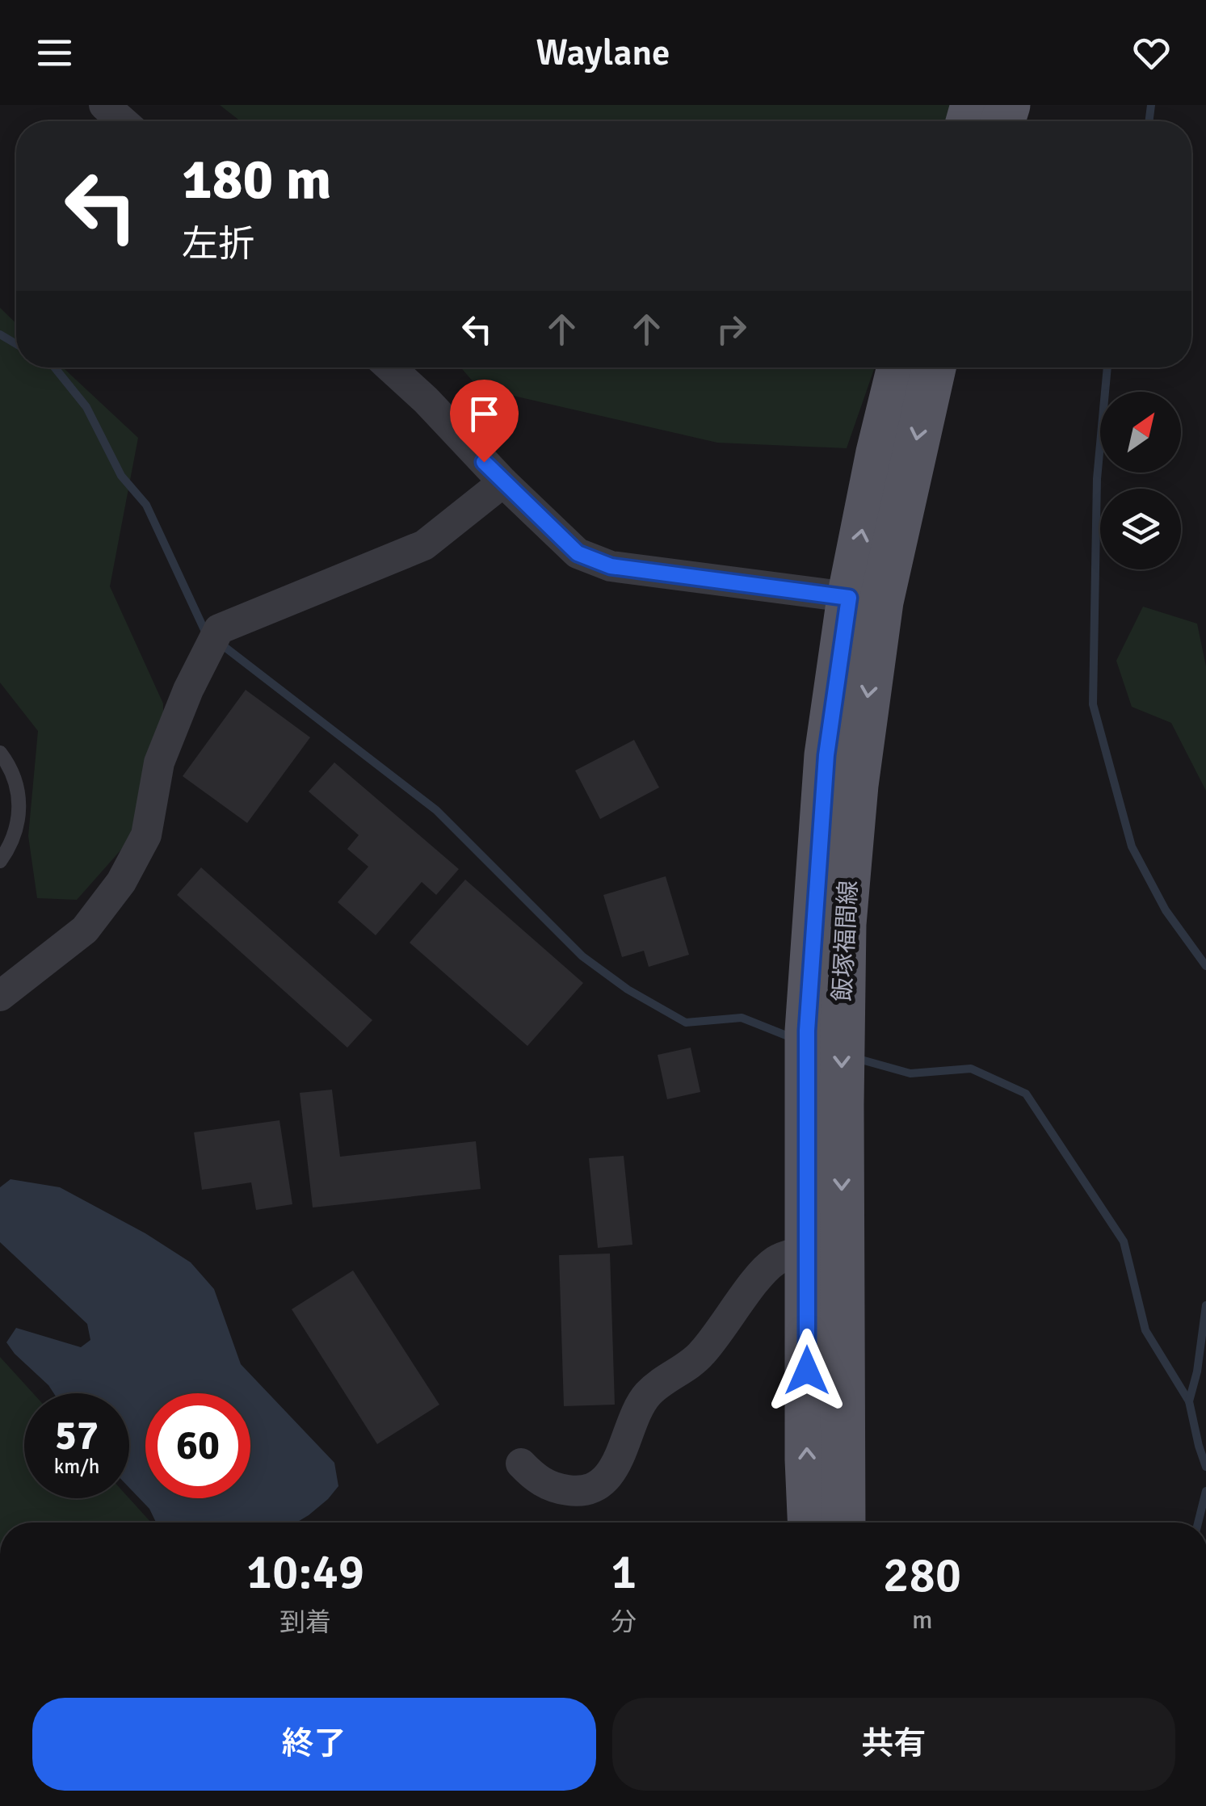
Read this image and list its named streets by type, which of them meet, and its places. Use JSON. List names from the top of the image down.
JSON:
{
  "streets": {
    "main road": ["飯塚福間線"]
  },
  "north": "top right",
  "page": {
    "header": "Waylane",
    "turn": ["180 m", "左折"],
    "speed": "57 km/h",
    "limit": "60",
    "eta": [
      "10:49",
      "到着",
      "1",
      "分",
      "280",
      "m"
    ],
    "buttons": ["終了", "共有"]
  }
}
